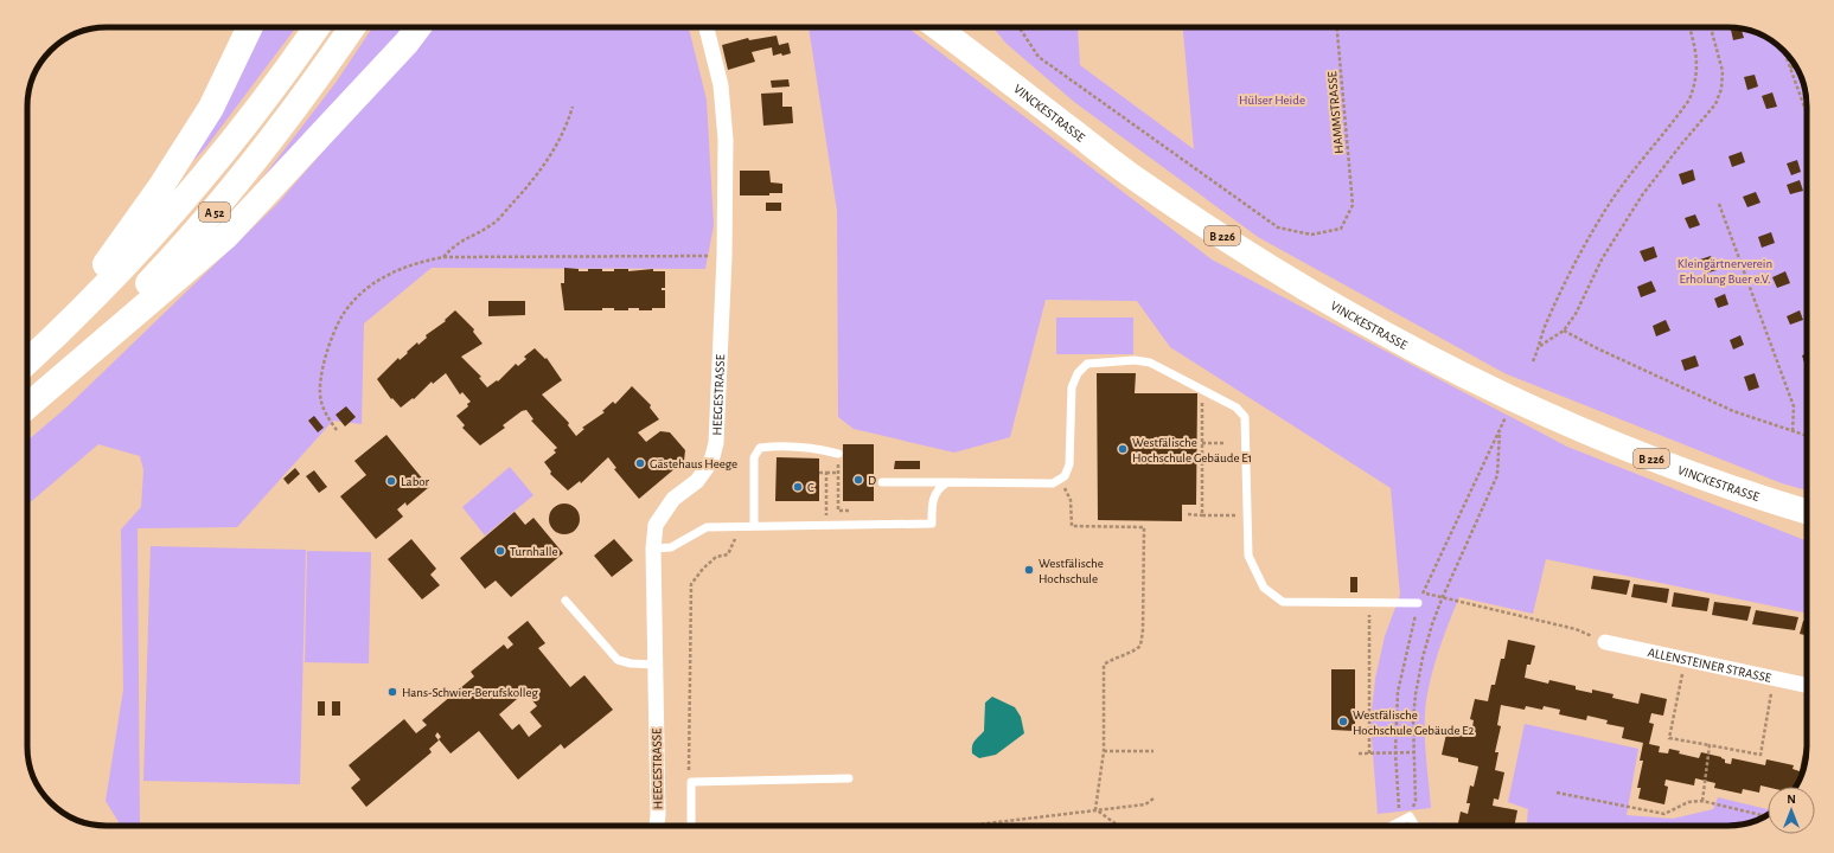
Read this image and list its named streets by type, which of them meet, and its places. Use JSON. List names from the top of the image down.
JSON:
{
  "streets": {
    "highway": ["A 52"],
    "main road": ["VINCKESTRASSE", "B 226"],
    "street": ["HEEGESTRASSE", "ALLENSTEINER STRASSE"],
    "path": ["HAMMSTRASSE"]
  },
  "parks": ["Hülser Heide", "Kleingärtnerverein Erholung Buer e.V."],
  "places": [
    "Westfälische Hochschule Gebäude E1",
    "Gästehaus Heege",
    "D",
    "Labor",
    "C",
    "Turnhalle",
    "Westfälische Hochschule",
    "Hans-Schwier-Berufskolleg",
    "Westfälische Hochschule Gebäude E2"
  ],
  "north": "top"
}
